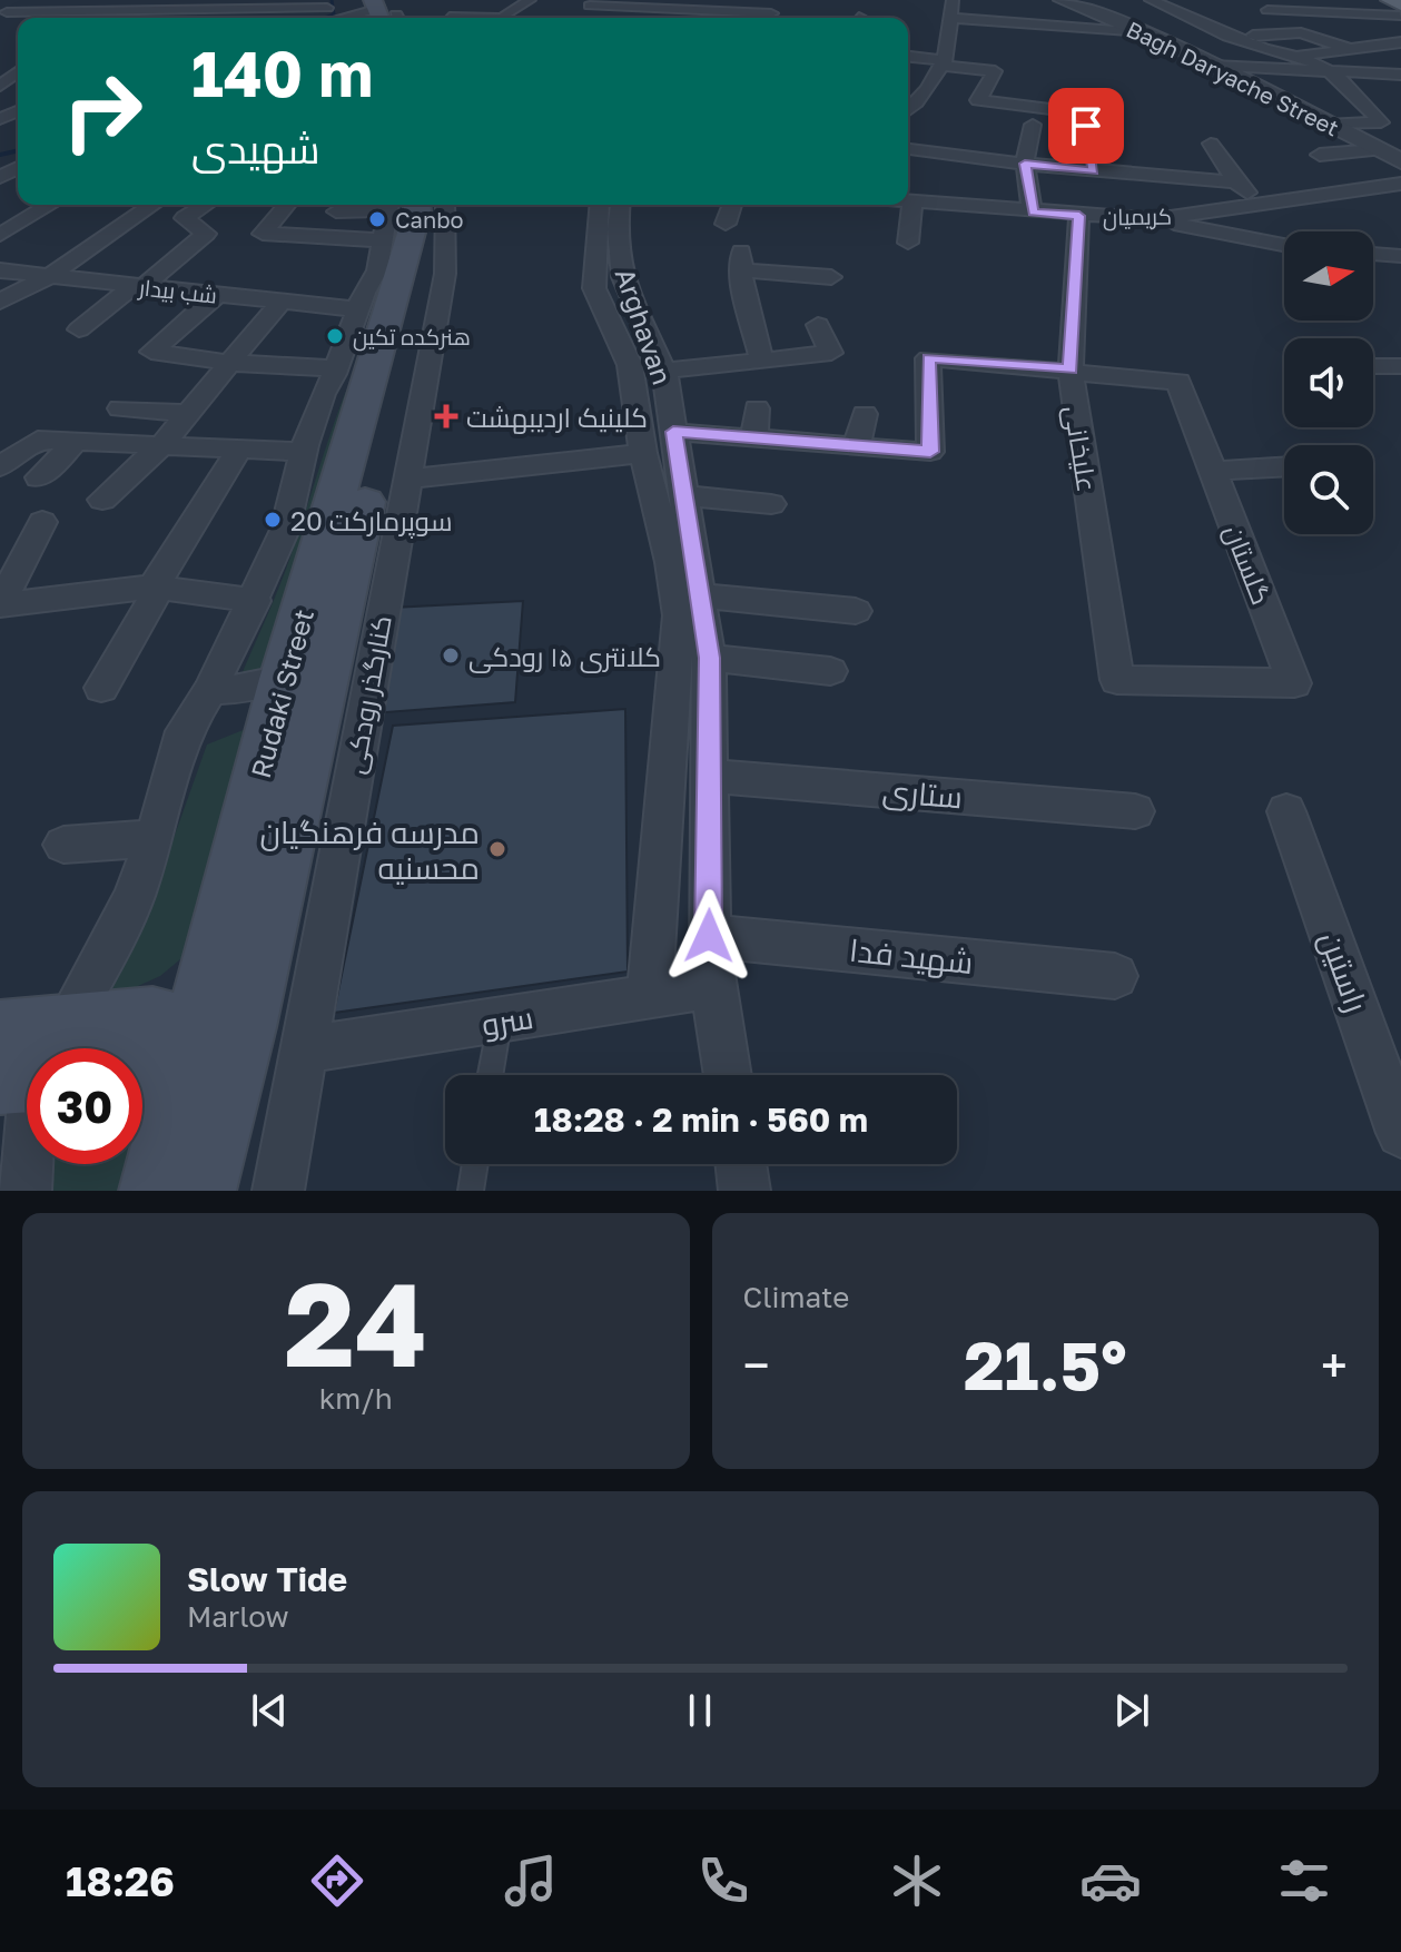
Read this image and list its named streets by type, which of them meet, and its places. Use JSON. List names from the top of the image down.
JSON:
{
  "streets": {
    "main road": ["Rudaki Street"],
    "street": [
      "Bagh Daryache Street",
      "کریمیان",
      "شب بیدار",
      "Arghavan",
      "علیخانی",
      "گلستان",
      "کنارگذر رودکی",
      "ستاری",
      "شهید فدا",
      "راستین",
      "سرو"
    ]
  },
  "crossings": [
    ["کریمیان", "علیخانی"],
    ["Arghavan", "ستاری"],
    ["Arghavan", "شهید فدا"],
    ["Arghavan", "سرو"],
    ["علیخانی", "گلستان"],
    ["Rudaki Street", "کنارگذر رودکی"],
    ["Rudaki Street", "سرو"],
    ["کنارگذر رودکی", "سرو"]
  ],
  "places": {
    "other": [
      "Canbo",
      "هنرکده تکین",
      "سوپرمارکت 20",
      "کلانتری ۱۵ رودکی",
      "مدرسه فرهنگیان محسنیه"
    ],
    "health": ["کلینیک اردیبهشت"]
  },
  "north": "right",
  "page": {
    "turn": ["140 m", "شهیدی"],
    "limit": "30",
    "trip": "18:28 · 2 min · 560 m",
    "tile": [
      ["24", "km/h"],
      "Climate"
    ],
    "heat": ["−", "21.5°", "+"],
    "song": ["Slow Tide", "Marlow"],
    "tabs": "18:26"
  }
}
